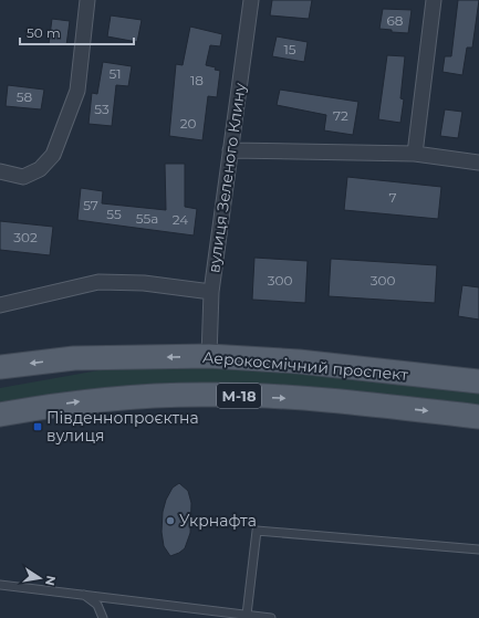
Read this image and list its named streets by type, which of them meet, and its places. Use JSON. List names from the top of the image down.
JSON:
{
  "streets": {
    "main road": ["Аерокосмічний проспект", "М-18"],
    "street": ["вулиця Зеленого Клину"]
  },
  "crossings": [
    ["вулиця Зеленого Клину", "Аерокосмічний проспект"]
  ],
  "places": {
    "transit": ["Південнопроєктна вулиця"],
    "other": ["Укрнафта"]
  },
  "house_numbers": [
    "68",
    "15",
    "51",
    "18",
    "58",
    "53",
    "72",
    "20",
    "7",
    "57",
    "55",
    "55а",
    "24",
    "302",
    "300",
    "300"
  ],
  "scale_bar": "50 m",
  "north": "right"
}
